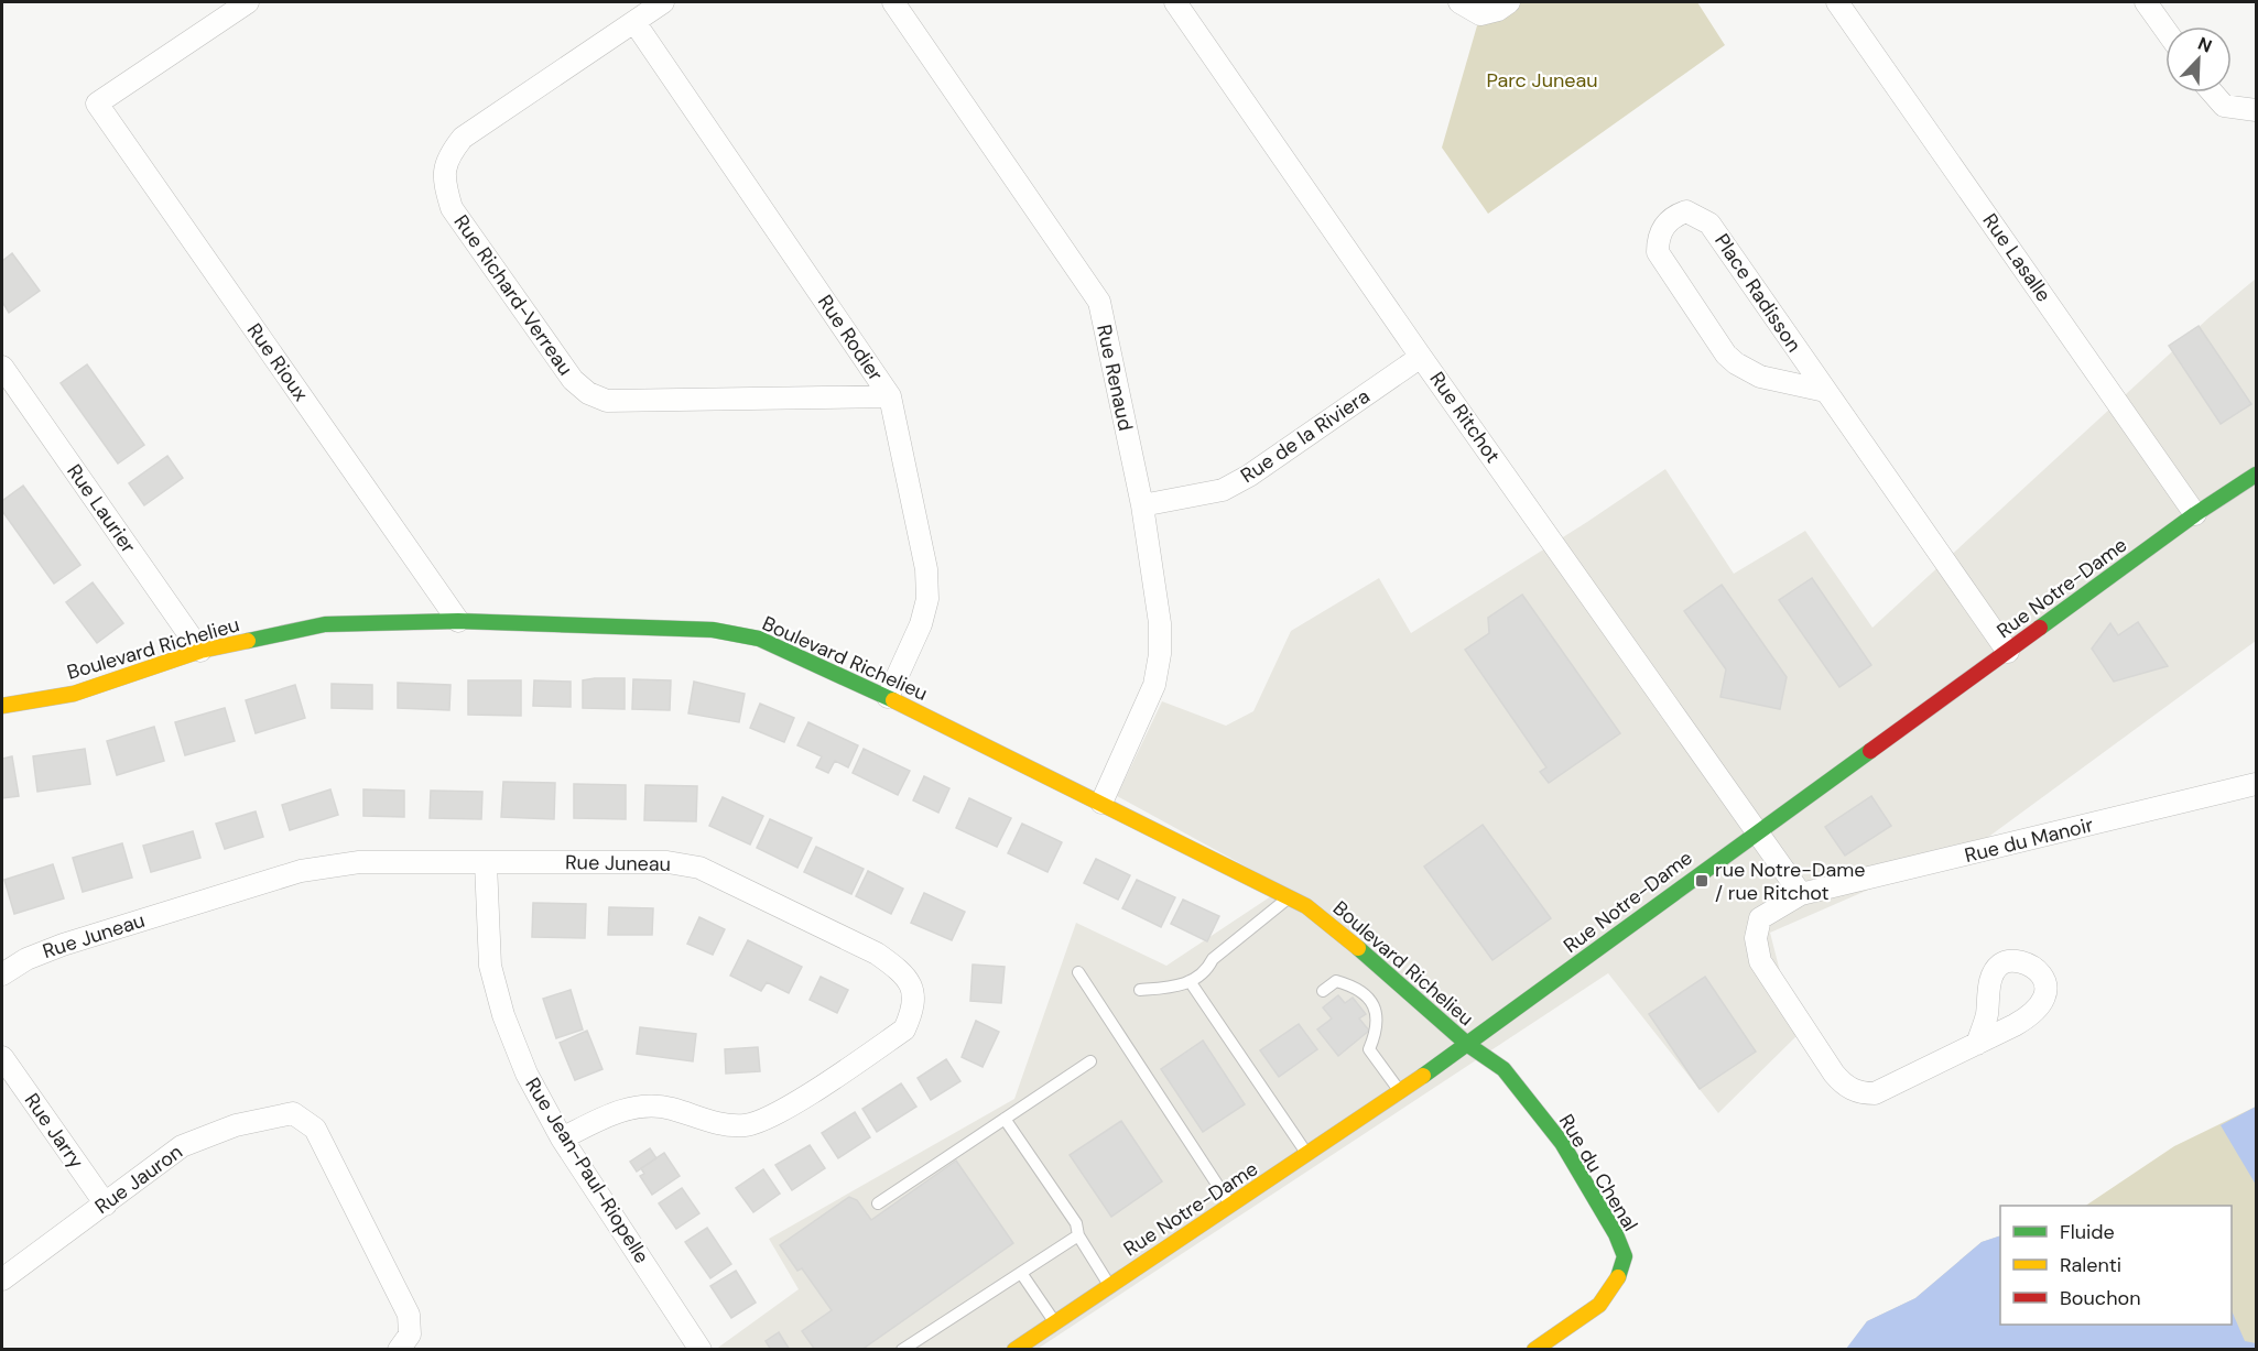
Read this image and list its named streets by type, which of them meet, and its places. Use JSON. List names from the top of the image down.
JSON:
{
  "streets": {
    "street": [
      "Rue Lasalle",
      "Place Radisson",
      "Rue Richard-Verreau",
      "Rue Rodier",
      "Rue Rioux",
      "Rue Renaud",
      "Rue Ritchot",
      "Rue de la Riviera",
      "Rue Laurier",
      "Rue Notre-Dame",
      "Boulevard Richelieu",
      "Rue du Manoir",
      "Rue Juneau",
      "Rue Jarry",
      "Rue Jean-Paul-Riopelle",
      "Rue du Chenal",
      "Rue Jauron"
    ]
  },
  "crossings": [
    ["Rue Lasalle", "Rue Notre-Dame"],
    ["Place Radisson", "Rue Notre-Dame"],
    ["Rue Richard-Verreau", "Rue Rodier"],
    ["Rue Rodier", "Boulevard Richelieu"],
    ["Rue Rioux", "Boulevard Richelieu"],
    ["Rue Renaud", "Rue de la Riviera"],
    ["Rue Renaud", "Boulevard Richelieu"],
    ["Rue Ritchot", "Rue de la Riviera"],
    ["Rue Ritchot", "Rue Notre-Dame"],
    ["Rue Ritchot", "Rue du Manoir"],
    ["Rue Laurier", "Boulevard Richelieu"],
    ["Rue Notre-Dame", "Boulevard Richelieu"],
    ["Rue Notre-Dame", "Rue du Chenal"],
    ["Boulevard Richelieu", "Rue du Chenal"],
    ["Rue Juneau", "Rue Jean-Paul-Riopelle"],
    ["Rue Jarry", "Rue Jauron"]
  ],
  "parks": ["Parc Juneau"],
  "places": {
    "transit": ["rue Notre-Dame / rue Ritchot"]
  },
  "legend": ["Fluide", "Ralenti", "Bouchon"],
  "north": "top right"
}
